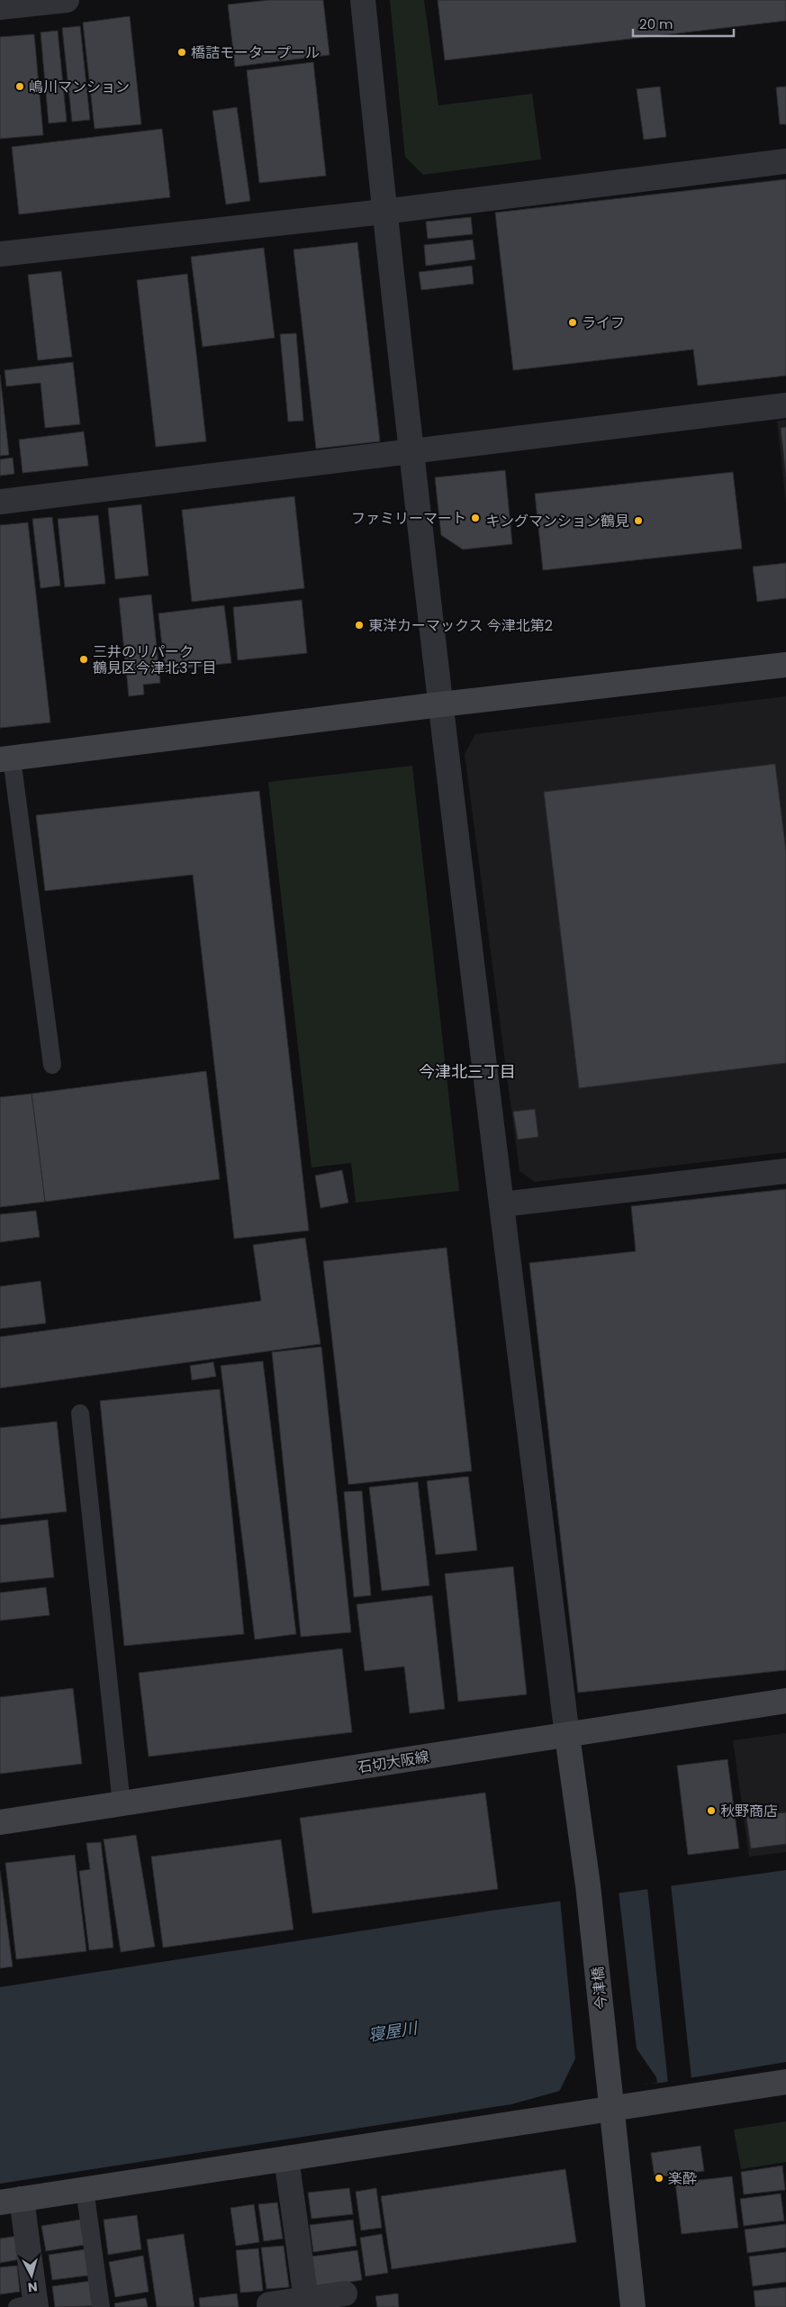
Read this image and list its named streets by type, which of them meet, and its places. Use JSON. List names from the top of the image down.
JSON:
{
  "streets": {
    "street": ["石切大阪線", "今津橋"]
  },
  "crossings": [
    ["石切大阪線", "今津橋"]
  ],
  "districts": ["今津北三丁目"],
  "water": ["寝屋川"],
  "places": [
    "橋詰モータープール",
    "嶋川マンション",
    "ライフ",
    "ファミリーマート",
    "キングマンション鶴見",
    "東洋カーマックス 今津北第2",
    "三井のリパーク 鶴見区今津北3丁目",
    "秋野商店",
    "楽酔"
  ],
  "scale_bar": "20 m",
  "north": "bottom"
}
